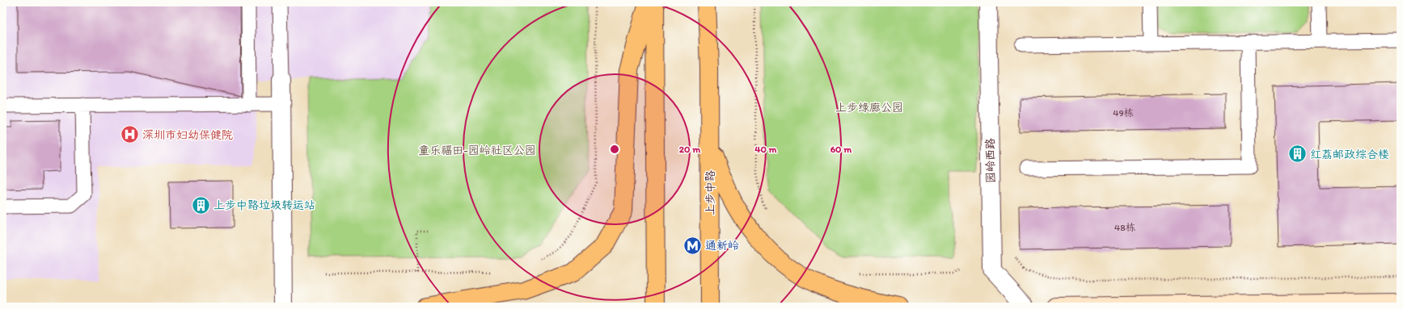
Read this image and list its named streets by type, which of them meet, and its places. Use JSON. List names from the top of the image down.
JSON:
{
  "streets": {
    "main road": ["上步中路"],
    "street": ["园岭西路"]
  },
  "parks": ["上步绿廊公园", "童乐福田-园岭社区公园"],
  "places": {
    "hospital": ["深圳市妇幼保健院"],
    "building": ["红荔邮政综合楼", "上步中路垃圾转运站"],
    "metro station": ["通新岭"]
  },
  "house_numbers": ["49栋", "48栋"],
  "rings": ["20 m", "40 m", "60 m"]
}
